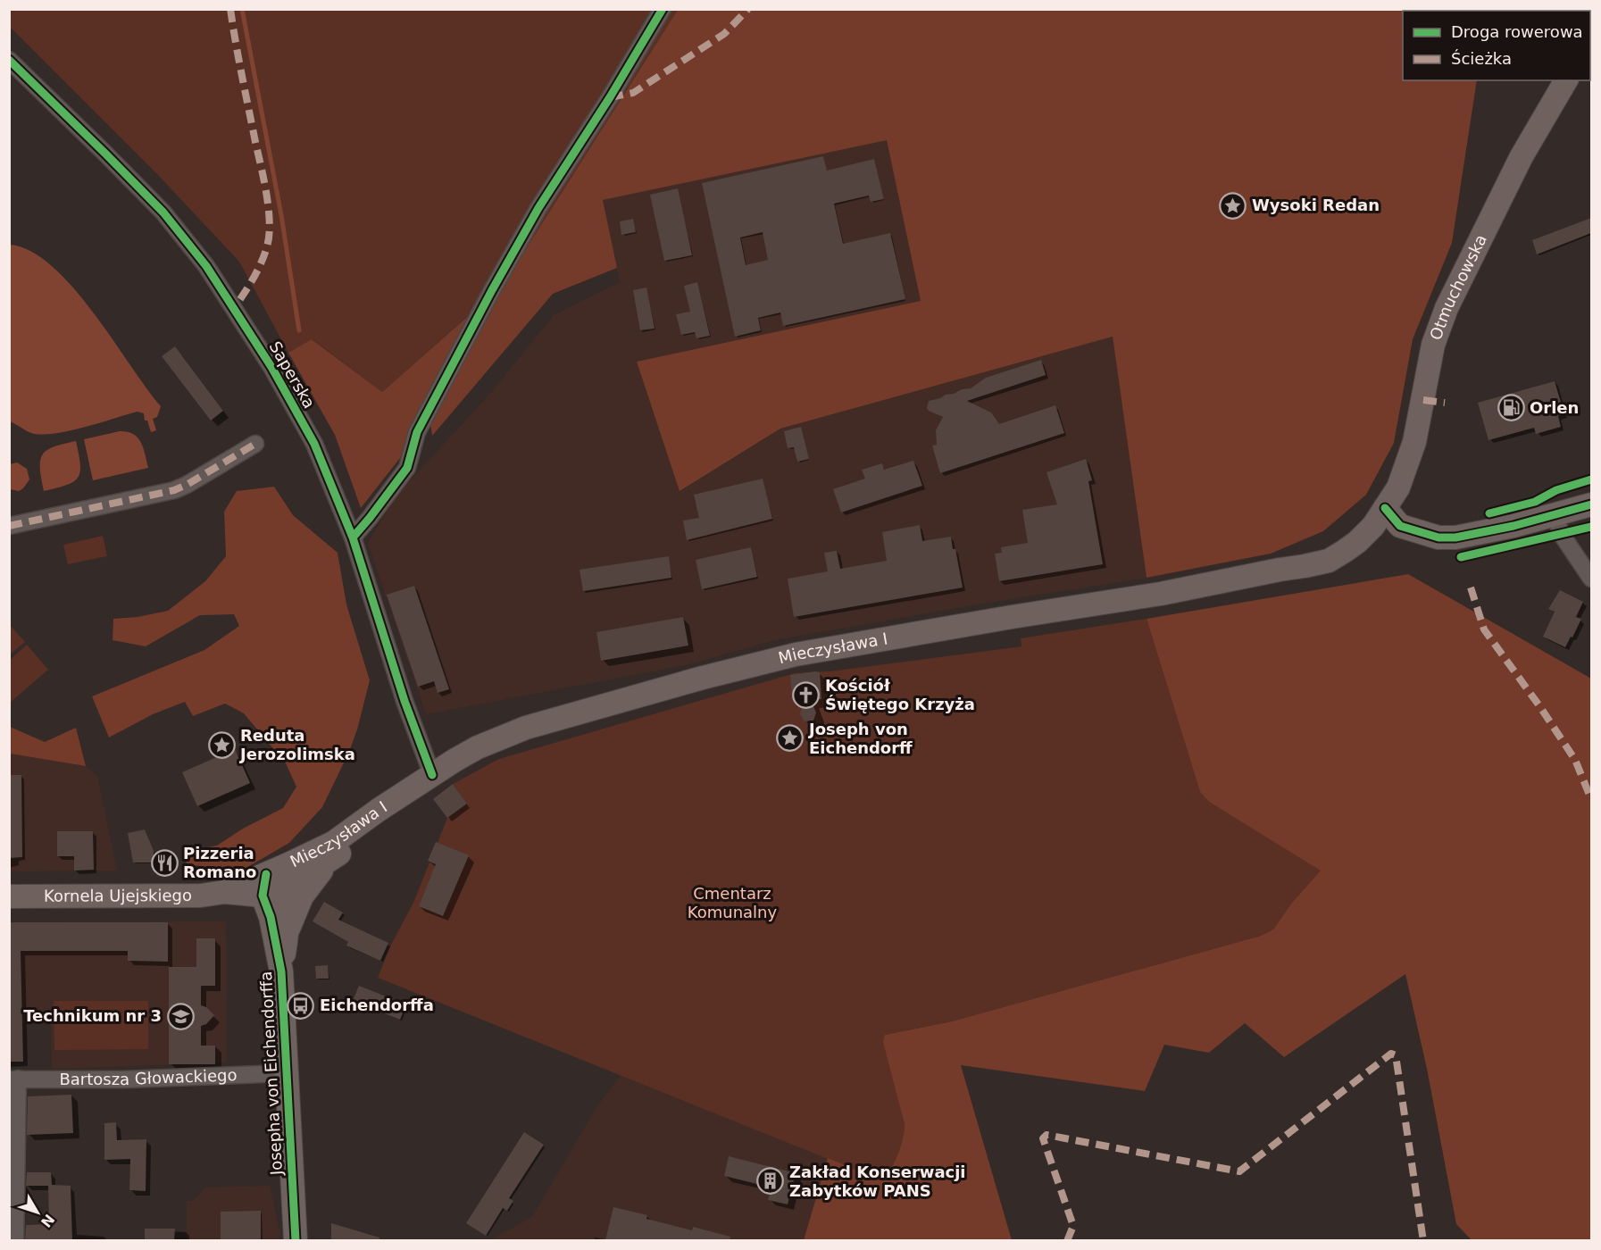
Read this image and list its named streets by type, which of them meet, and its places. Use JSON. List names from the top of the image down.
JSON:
{
  "streets": {
    "main road": [
      "Otmuchowska",
      "Mieczysława I",
      "Kornela Ujejskiego",
      "Josepha von Eichendorffa"
    ],
    "street": ["Saperska", "Bartosza Głowackiego"]
  },
  "crossings": [
    ["Otmuchowska", "Mieczysława I"],
    ["Saperska", "Mieczysława I"],
    ["Mieczysława I", "Kornela Ujejskiego"],
    ["Mieczysława I", "Josepha von Eichendorffa"],
    ["Kornela Ujejskiego", "Josepha von Eichendorffa"],
    ["Josepha von Eichendorffa", "Bartosza Głowackiego"]
  ],
  "parks": ["Cmentarz Komunalny"],
  "places": {
    "place": ["Wysoki Redan", "Joseph von Eichendorff", "Reduta Jerozolimska"],
    "fuel station": ["Orlen"],
    "church": ["Kościół Świętego Krzyża"],
    "restaurant": ["Pizzeria Romano"],
    "bus stop": ["Eichendorffa"],
    "school or university": ["Technikum nr 3"],
    "building": ["Zakład Konserwacji Zabytków PANS"]
  },
  "legend": ["Droga rowerowa", "Ścieżka"],
  "north": "bottom right"
}
